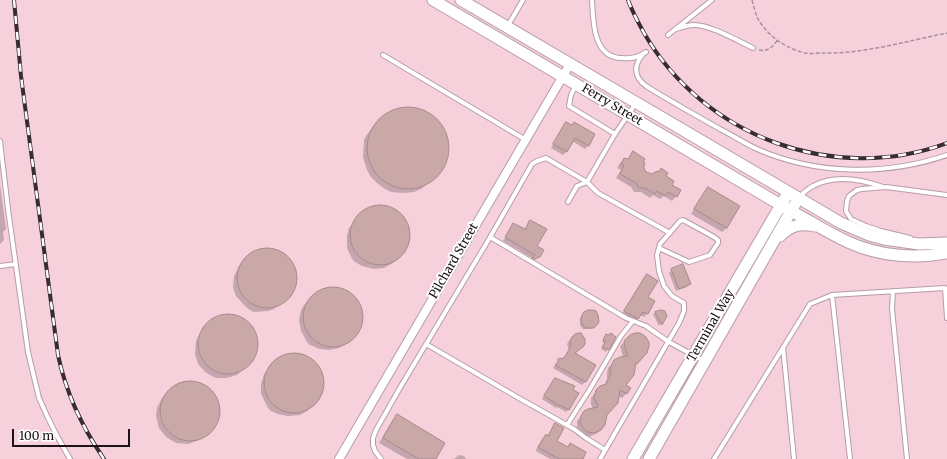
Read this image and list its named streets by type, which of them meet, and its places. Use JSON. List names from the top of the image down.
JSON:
{
  "streets": {
    "main road": ["Ferry Street", "Terminal Way"],
    "street": ["Pilchard Street"]
  },
  "crossings": [
    ["Ferry Street", "Pilchard Street"],
    ["Ferry Street", "Terminal Way"]
  ],
  "scale_bar": "100 m"
}
